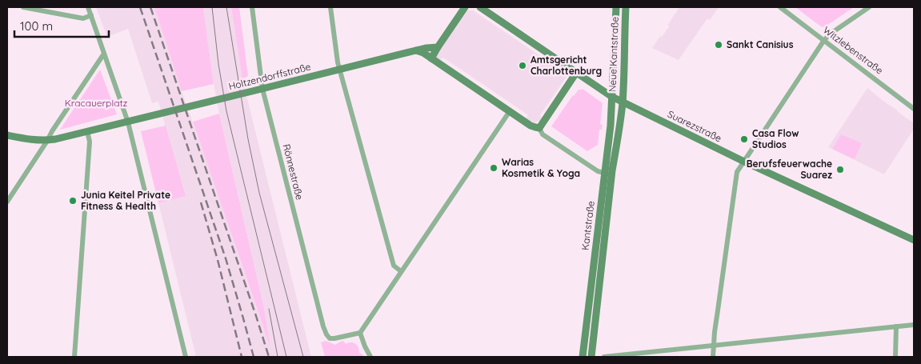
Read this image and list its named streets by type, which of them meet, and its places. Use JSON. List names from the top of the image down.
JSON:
{
  "streets": {
    "street": [
      "Witzlebenstraße",
      "Neue Kantstraße",
      "Holtzendorffstraße",
      "Suarezstraße",
      "Rönnestraße",
      "Kantstraße"
    ]
  },
  "crossings": [
    ["Neue Kantstraße", "Suarezstraße"],
    ["Neue Kantstraße", "Kantstraße"],
    ["Holtzendorffstraße", "Rönnestraße"],
    ["Suarezstraße", "Kantstraße"]
  ],
  "parks": ["Kracauerplatz"],
  "places": [
    "Sankt Canisius",
    "Amtsgericht Charlottenburg",
    "Casa Flow Studios",
    "Warias Kosmetik & Yoga",
    "Berufsfeuerwache Suarez",
    "Junia Keitel Private Fitness & Health"
  ],
  "scale_bar": "100 m"
}
